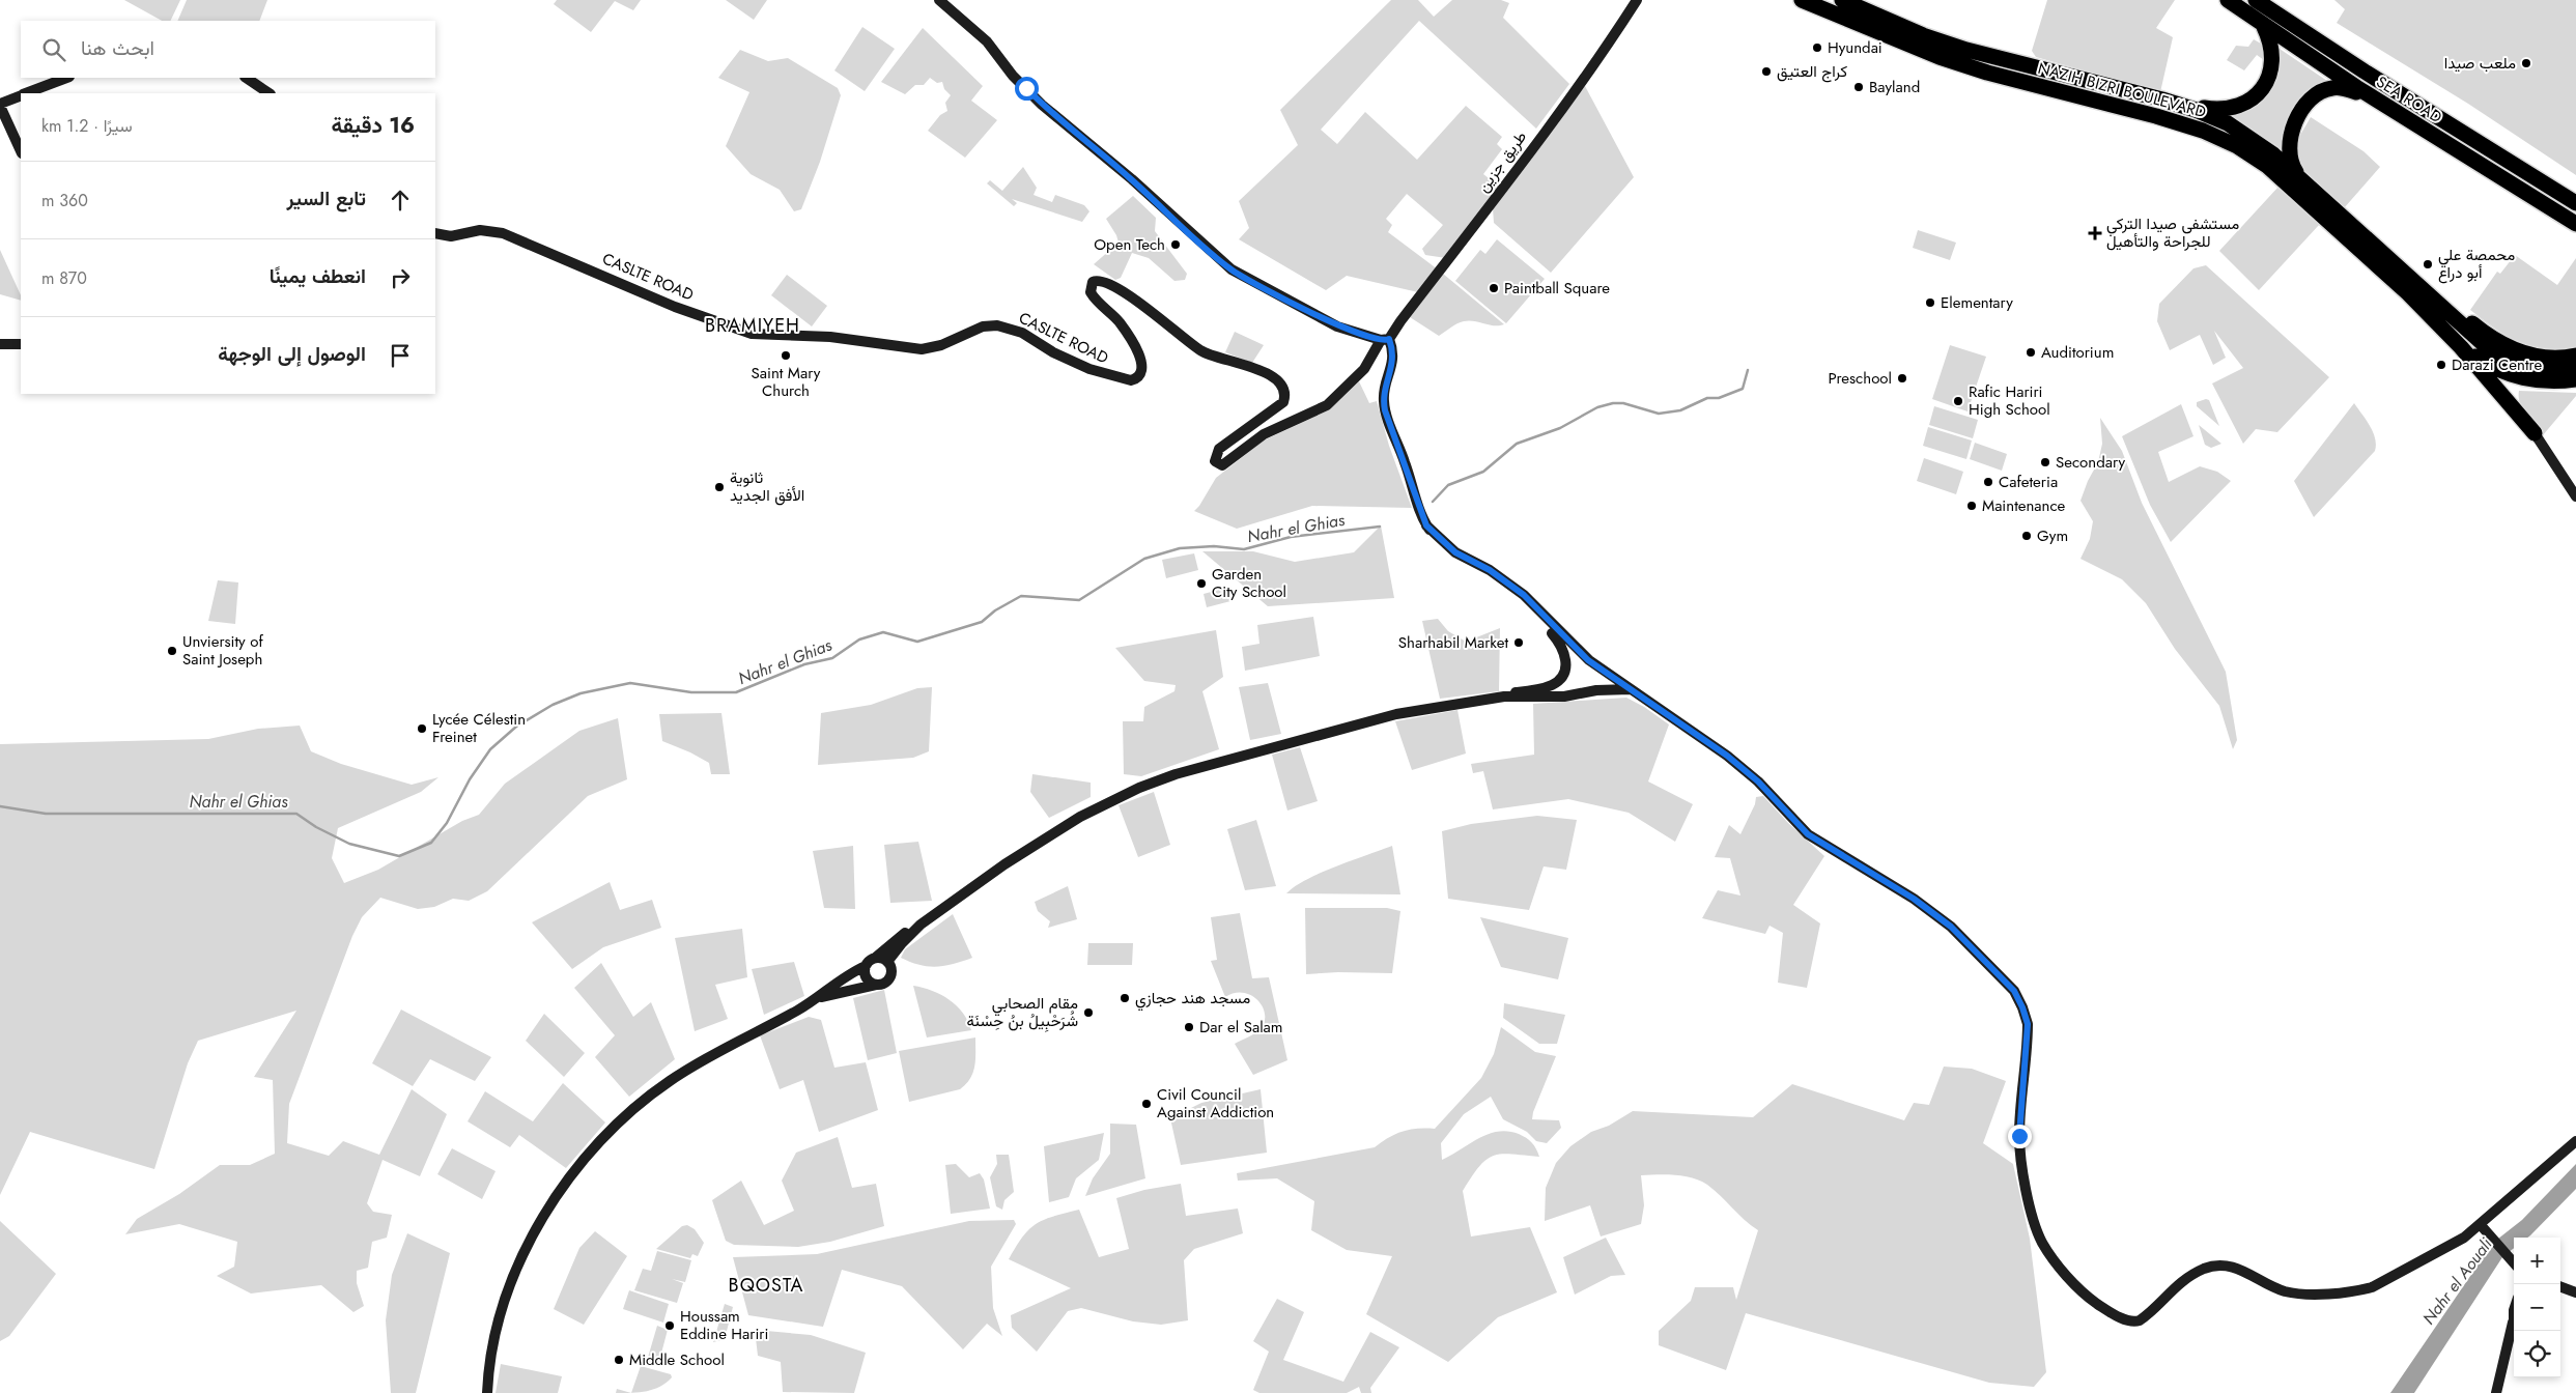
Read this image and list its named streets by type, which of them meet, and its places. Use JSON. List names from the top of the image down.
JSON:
{
  "streets": {
    "highway": ["NAZIH BIZRI BOULEVARD", "SEA ROAD"],
    "street": ["طريق جزين", "CASLTE ROAD"]
  },
  "crossings": [
    ["طريق جزين", "CASLTE ROAD"]
  ],
  "districts": ["BRAMIYEH", "BQOSTA"],
  "water": ["Nahr el Ghias", "Nahr el Aouali"],
  "places": {
    "other": [
      "Hyundai",
      "ملعب صيدا",
      "كراج العتيق",
      "Bayland",
      "Open Tech",
      "محمصة علي أبو دراع",
      "Paintball Square",
      "Elementary",
      "Auditorium",
      "Saint Mary Church",
      "Darazi Centre",
      "Preschool",
      "Rafic Hariri High School",
      "Secondary",
      "Cafeteria",
      "ثانوية الأفق الجديد",
      "Maintenance",
      "Gym",
      "Garden City School",
      "Sharhabil Market",
      "Unviersity of Saint Joseph",
      "Lycée Célestin Freinet",
      "مسجد هند حجازي",
      "مقام الصحابي شُرَحْبِيلُ بنُ حِسْنَة",
      "Dar el Salam",
      "Civil Council Against Addiction",
      "Houssam Eddine Hariri",
      "Middle School"
    ],
    "health": ["مستشفى صيدا التركي للجراحة والتأهيل"]
  },
  "page": {
    "search": "ابحث هنا",
    "heading": ["16 دقيقة", "سيرًا · 1.2 km"],
    "list": [
      ["تابع السير", "360 m"],
      ["انعطف يمينًا", "870 m"],
      "الوصول إلى الوجهة"
    ],
    "map_buttons": ["+", "−"]
  }
}
